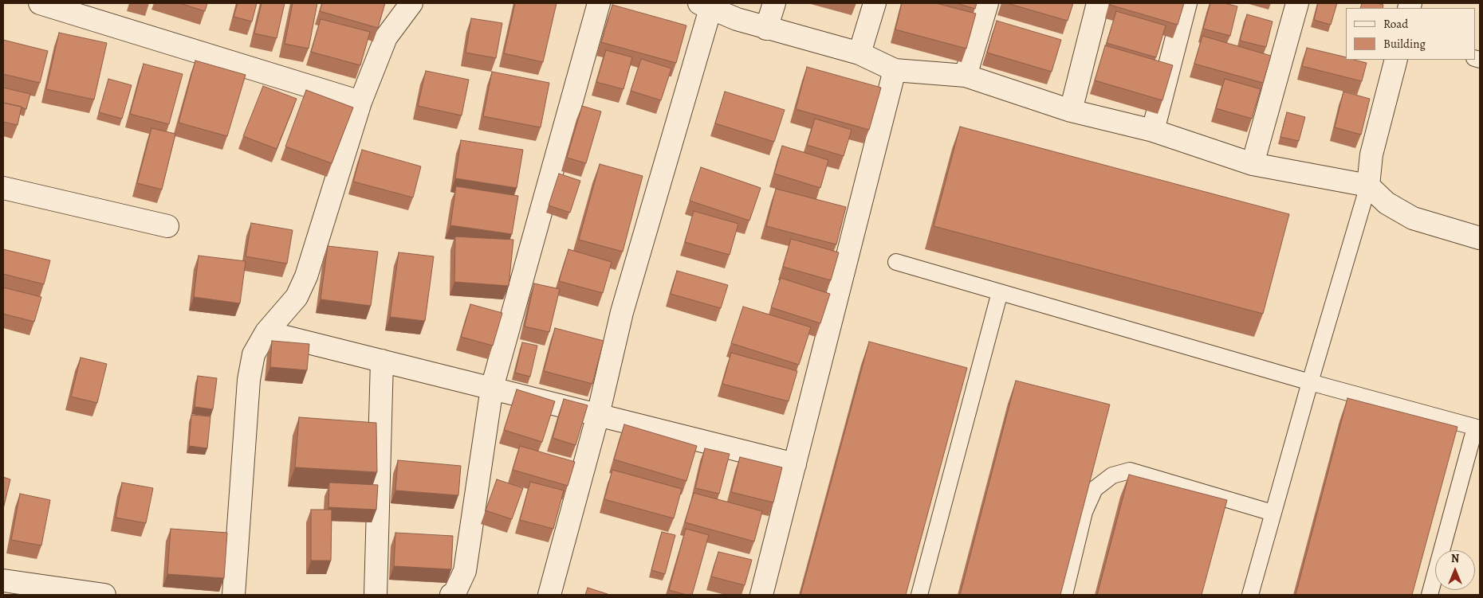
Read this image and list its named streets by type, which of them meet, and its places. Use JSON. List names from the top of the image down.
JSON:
{
  "legend": ["Road", "Building"],
  "north": "top"
}
